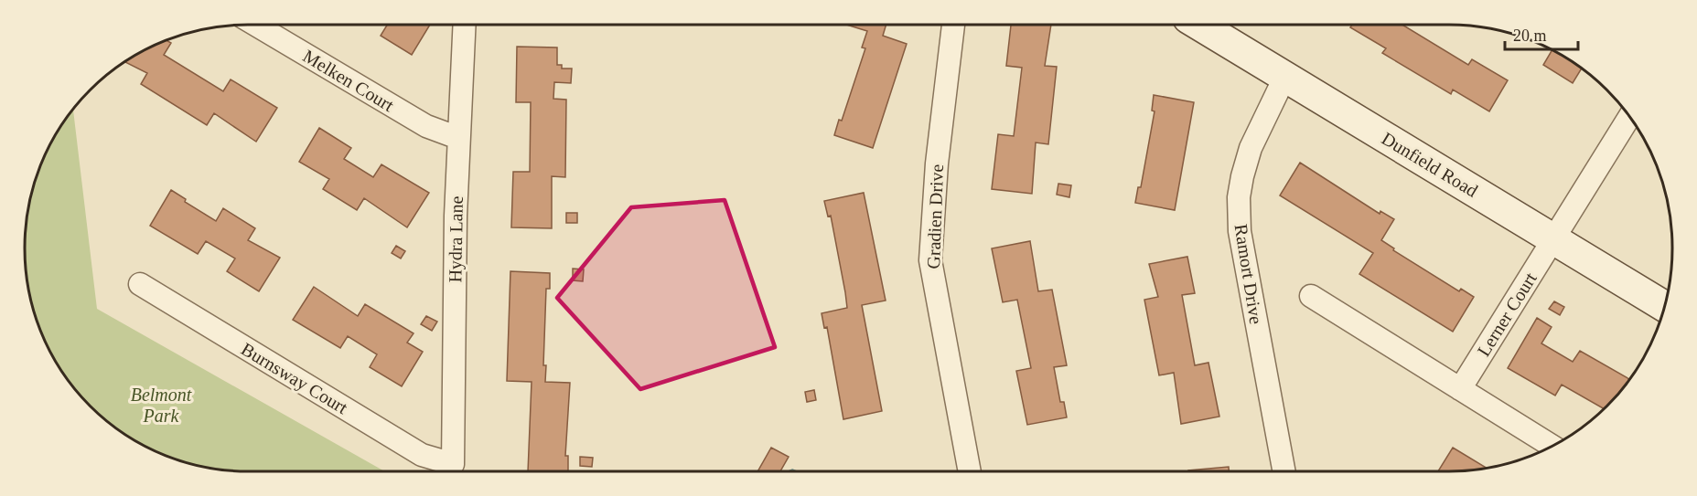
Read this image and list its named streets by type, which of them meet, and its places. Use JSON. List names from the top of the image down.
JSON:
{
  "streets": {
    "street": [
      "Melken Court",
      "Dunfield Road",
      "Gradien Drive",
      "Hydra Lane",
      "Ramort Drive",
      "Lerner Court",
      "Burnsway Court"
    ]
  },
  "crossings": [
    ["Melken Court", "Hydra Lane"],
    ["Dunfield Road", "Ramort Drive"],
    ["Dunfield Road", "Lerner Court"],
    ["Hydra Lane", "Burnsway Court"]
  ],
  "parks": ["Belmont Park"],
  "scale_bar": "20 m"
}
